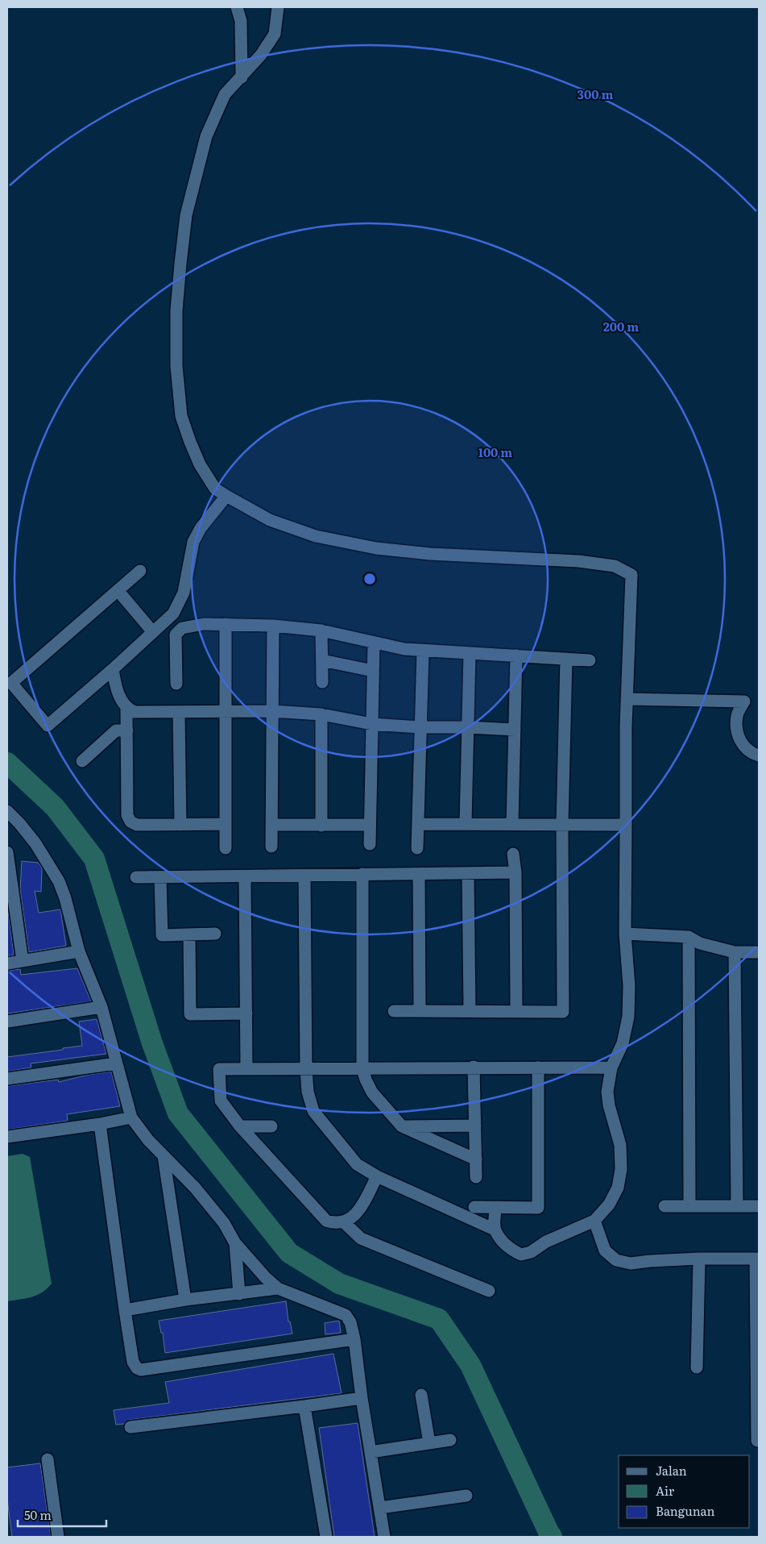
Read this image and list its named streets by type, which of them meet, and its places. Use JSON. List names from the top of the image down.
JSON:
{
  "legend": ["Jalan", "Air", "Bangunan"],
  "scale_bar": "50 m",
  "rings": ["300 m", "200 m", "100 m"]
}
